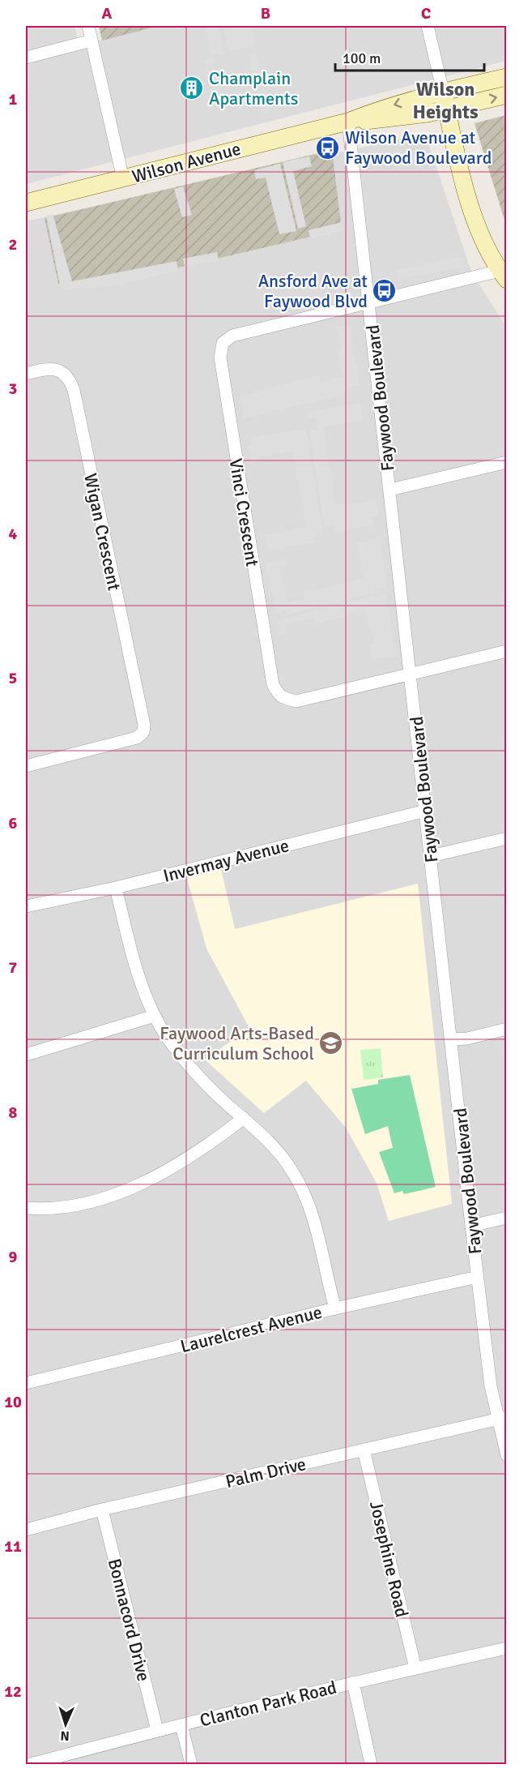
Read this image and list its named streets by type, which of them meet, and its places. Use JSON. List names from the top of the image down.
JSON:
{
  "streets": {
    "main road": ["Wilson Avenue"],
    "street": [
      "Faywood Boulevard",
      "Vinci Crescent",
      "Wigan Crescent",
      "Invermay Avenue",
      "Laurelcrest Avenue",
      "Palm Drive",
      "Josephine Road",
      "Bonnacord Drive",
      "Clanton Park Road"
    ]
  },
  "crossings": [
    ["Wilson Avenue", "Faywood Boulevard"],
    ["Faywood Boulevard", "Vinci Crescent"],
    ["Faywood Boulevard", "Invermay Avenue"],
    ["Faywood Boulevard", "Laurelcrest Avenue"],
    ["Faywood Boulevard", "Palm Drive"],
    ["Palm Drive", "Josephine Road"],
    ["Palm Drive", "Bonnacord Drive"],
    ["Josephine Road", "Clanton Park Road"],
    ["Bonnacord Drive", "Clanton Park Road"]
  ],
  "districts": ["Wilson Heights"],
  "places": {
    "building": ["Champlain Apartments"],
    "bus stop": ["Wilson Avenue at Faywood Boulevard", "Ansford Ave at Faywood Blvd"],
    "school or university": ["Faywood Arts-Based Curriculum School"]
  },
  "scale_bar": "100 m",
  "north": "bottom",
  "grid": {
    "columns": ["A", "B", "C"],
    "rows": [
      "1",
      "2",
      "3",
      "4",
      "5",
      "6",
      "7",
      "8",
      "9",
      "10",
      "11",
      "12"
    ]
  }
}
